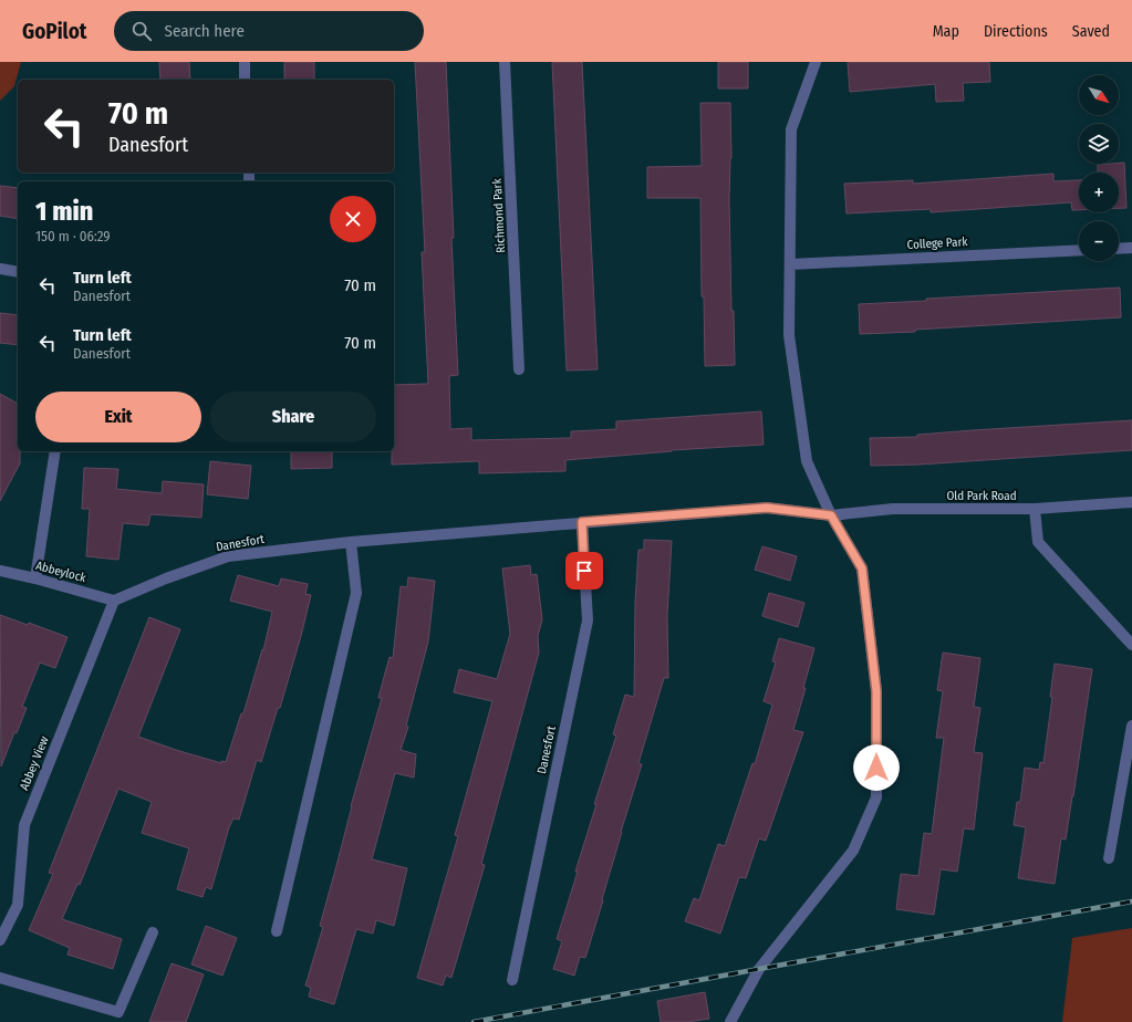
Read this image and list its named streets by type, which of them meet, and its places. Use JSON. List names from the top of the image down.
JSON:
{
  "streets": {
    "street": [
      "Richmond Park",
      "College Park",
      "Old Park Road",
      "Danesfort",
      "Abbeylock",
      "Abbey View"
    ]
  },
  "crossings": [
    ["Old Park Road", "Danesfort"],
    ["Danesfort", "Abbeylock"],
    ["Danesfort", "Abbey View"],
    ["Abbeylock", "Abbey View"]
  ],
  "north": "bottom right",
  "page": {
    "header": "GoPilot",
    "search": "Search here",
    "nav": ["Map", "Directions", "Saved"],
    "map_buttons": ["+", "−"],
    "turn": ["70 m", "Danesfort"],
    "heading": ["1 min", "150 m · 06:29"],
    "list": [
      {
        "name": "Turn left",
        "note": "Danesfort",
        "value": "70 m"
      },
      {
        "name": "Turn left",
        "note": "Danesfort",
        "value": "70 m"
      }
    ],
    "buttons": ["Exit", "Share"]
  }
}
